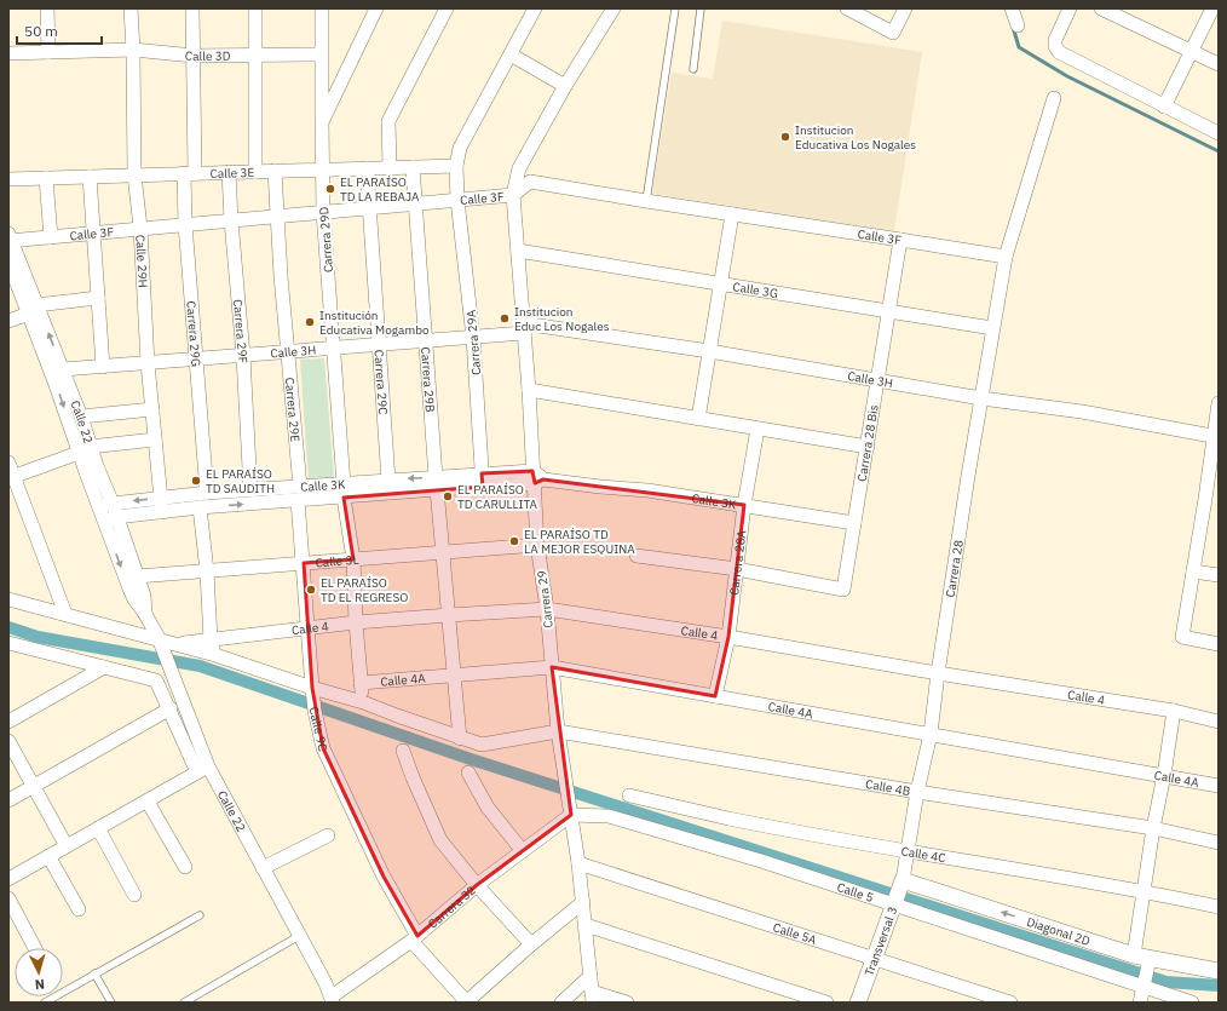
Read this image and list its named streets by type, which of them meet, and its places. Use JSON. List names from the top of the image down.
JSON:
{
  "streets": {
    "street": [
      "Calle 3D",
      "Calle 3E",
      "Calle 3F",
      "Carrera 29D",
      "Calle 29H",
      "Calle 3G",
      "Carrera 29F",
      "Carrera 29G",
      "Carrera 29A",
      "Calle 3H",
      "Carrera 29B",
      "Carrera 29C",
      "Carrera 29E",
      "Calle 22",
      "Carrera 28 Bis",
      "Calle 3K",
      "Calle 3L",
      "Carrera 28A",
      "Carrera 28",
      "Carrera 29",
      "Calle 4",
      "Calle 4A",
      "Calle 9C",
      "Calle 4B",
      "Calle 4C",
      "Calle 5",
      "Carrera 32",
      "Diagonal 2D",
      "Calle 5A",
      "Transversal 3"
    ]
  },
  "crossings": [
    ["Calle 3D", "Calle 29H"],
    ["Calle 3E", "Carrera 29D"],
    ["Calle 3E", "Calle 29H"],
    ["Calle 3E", "Carrera 29F"],
    ["Calle 3E", "Carrera 29G"],
    ["Calle 3E", "Carrera 29A"],
    ["Calle 3E", "Carrera 29B"],
    ["Calle 3E", "Carrera 29C"],
    ["Calle 3E", "Carrera 29E"],
    ["Calle 3F", "Carrera 29D"],
    ["Calle 3F", "Calle 29H"],
    ["Calle 3F", "Carrera 29F"],
    ["Calle 3F", "Carrera 29G"],
    ["Calle 3F", "Carrera 29A"],
    ["Calle 3F", "Carrera 29B"],
    ["Calle 3F", "Carrera 29C"],
    ["Calle 3F", "Carrera 29E"],
    ["Calle 3F", "Calle 22"],
    ["Calle 3F", "Carrera 28 Bis"],
    ["Calle 3F", "Carrera 28"],
    ["Calle 3F", "Carrera 29"],
    ["Carrera 29D", "Calle 3H"],
    ["Carrera 29D", "Calle 3K"],
    ["Carrera 29D", "Calle 3L"],
    ["Carrera 29D", "Calle 4"],
    ["Carrera 29D", "Calle 4A"],
    ["Calle 29H", "Calle 3H"],
    ["Calle 29H", "Calle 3K"],
    ["Calle 3G", "Carrera 28 Bis"],
    ["Calle 3G", "Carrera 28"],
    ["Calle 3G", "Carrera 29"],
    ["Carrera 29F", "Calle 3H"],
    ["Carrera 29F", "Calle 3K"],
    ["Carrera 29G", "Calle 3H"],
    ["Carrera 29G", "Calle 3K"],
    ["Carrera 29A", "Calle 3H"],
    ["Carrera 29A", "Calle 3K"],
    ["Calle 3H", "Carrera 29B"],
    ["Calle 3H", "Carrera 29C"],
    ["Calle 3H", "Carrera 29E"],
    ["Calle 3H", "Calle 22"],
    ["Calle 3H", "Carrera 28 Bis"],
    ["Calle 3H", "Carrera 28"],
    ["Calle 3H", "Carrera 29"],
    ["Carrera 29B", "Calle 3K"],
    ["Carrera 29B", "Calle 3L"],
    ["Carrera 29B", "Calle 4"],
    ["Carrera 29B", "Calle 4A"],
    ["Carrera 29C", "Calle 3K"],
    ["Carrera 29E", "Calle 3K"],
    ["Carrera 29E", "Calle 9C"],
    ["Calle 22", "Calle 3K"],
    ["Calle 22", "Calle 3L"],
    ["Calle 22", "Calle 4"],
    ["Calle 22", "Carrera 32"],
    ["Carrera 28 Bis", "Calle 3K"],
    ["Carrera 28 Bis", "Carrera 28A"],
    ["Calle 3K", "Carrera 28A"],
    ["Calle 3K", "Carrera 29"],
    ["Calle 3K", "Calle 9C"],
    ["Calle 3L", "Carrera 29"],
    ["Calle 3L", "Calle 9C"],
    ["Carrera 28A", "Calle 4"],
    ["Carrera 28A", "Calle 4A"],
    ["Carrera 28", "Calle 4"],
    ["Carrera 28", "Calle 4A"],
    ["Carrera 28", "Calle 4B"],
    ["Carrera 28", "Calle 4C"],
    ["Carrera 28", "Calle 5"],
    ["Carrera 28", "Diagonal 2D"],
    ["Carrera 28", "Transversal 3"],
    ["Carrera 29", "Calle 4"],
    ["Carrera 29", "Calle 4A"],
    ["Carrera 29", "Calle 4B"],
    ["Carrera 29", "Calle 5"],
    ["Carrera 29", "Carrera 32"],
    ["Carrera 29", "Calle 5A"],
    ["Calle 4", "Calle 9C"],
    ["Calle 4", "Calle 4B"],
    ["Calle 9C", "Carrera 32"],
    ["Calle 5", "Carrera 32"],
    ["Calle 5", "Diagonal 2D"],
    ["Calle 5", "Transversal 3"],
    ["Diagonal 2D", "Transversal 3"],
    ["Calle 5A", "Transversal 3"]
  ],
  "one_way": ["Diagonal 2D"],
  "places": [
    "Institucion Educativa Los Nogales",
    "EL PARAÍSO TD LA REBAJA",
    "Institucion Educ Los Nogales",
    "Institución Educativa Mogambo",
    "EL PARAÍSO TD SAUDITH",
    "EL PARAÍSO TD CARULLITA",
    "EL PARAÍSO TD LA MEJOR ESQUINA",
    "EL PARAÍSO TD EL REGRESO"
  ],
  "scale_bar": "50 m",
  "north": "bottom"
}
